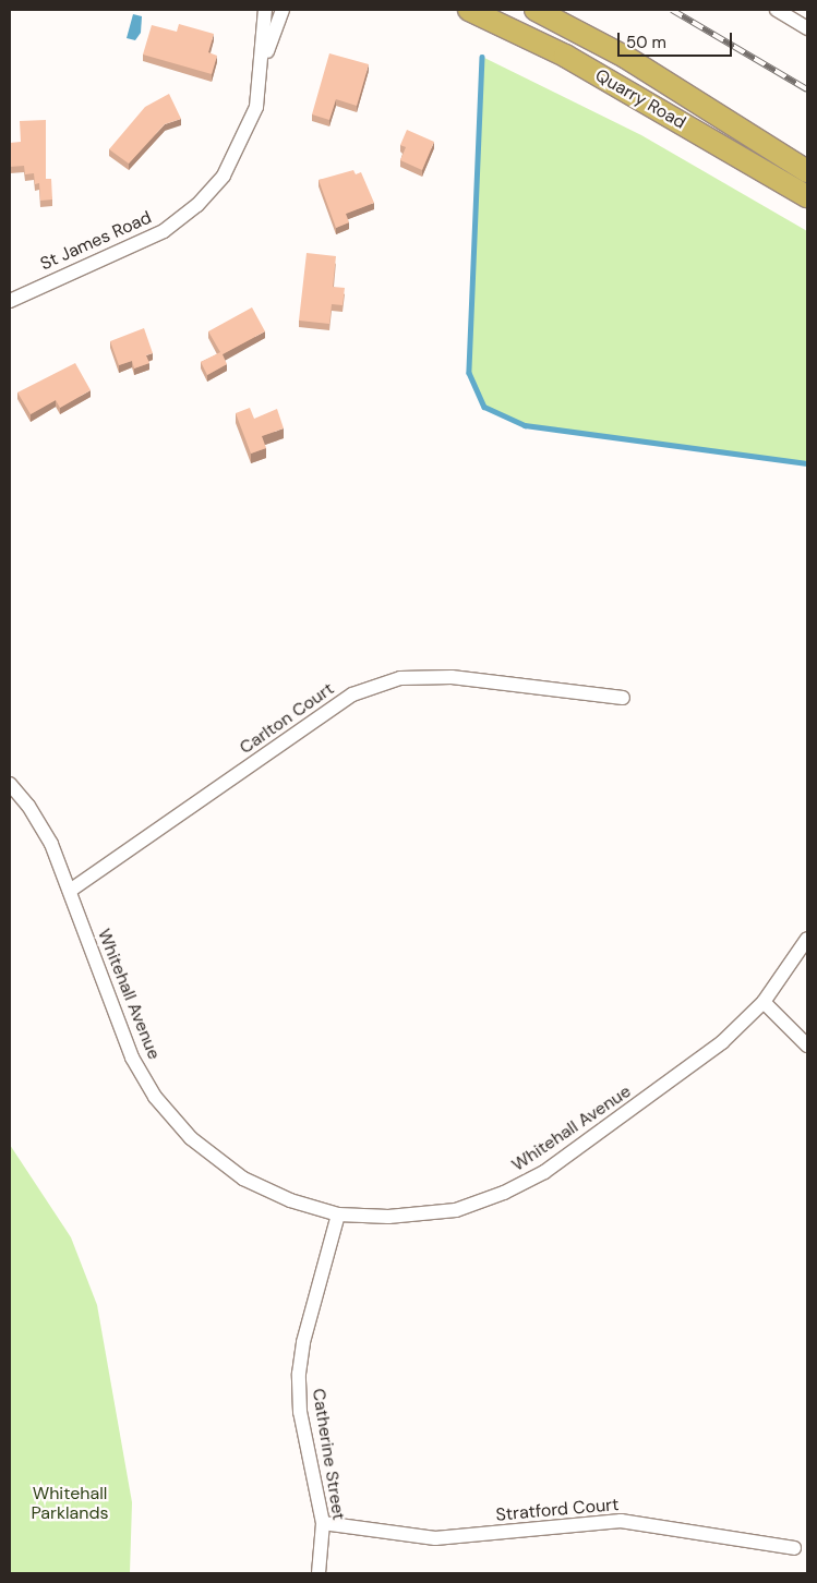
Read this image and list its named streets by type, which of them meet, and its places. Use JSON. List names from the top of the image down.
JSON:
{
  "streets": {
    "main road": ["Quarry Road"],
    "street": [
      "St James Road",
      "Carlton Court",
      "Whitehall Avenue",
      "Catherine Street",
      "Stratford Court"
    ]
  },
  "crossings": [
    ["Carlton Court", "Whitehall Avenue"],
    ["Whitehall Avenue", "Catherine Street"],
    ["Catherine Street", "Stratford Court"]
  ],
  "parks": ["Whitehall Parklands"],
  "scale_bar": "50 m"
}
